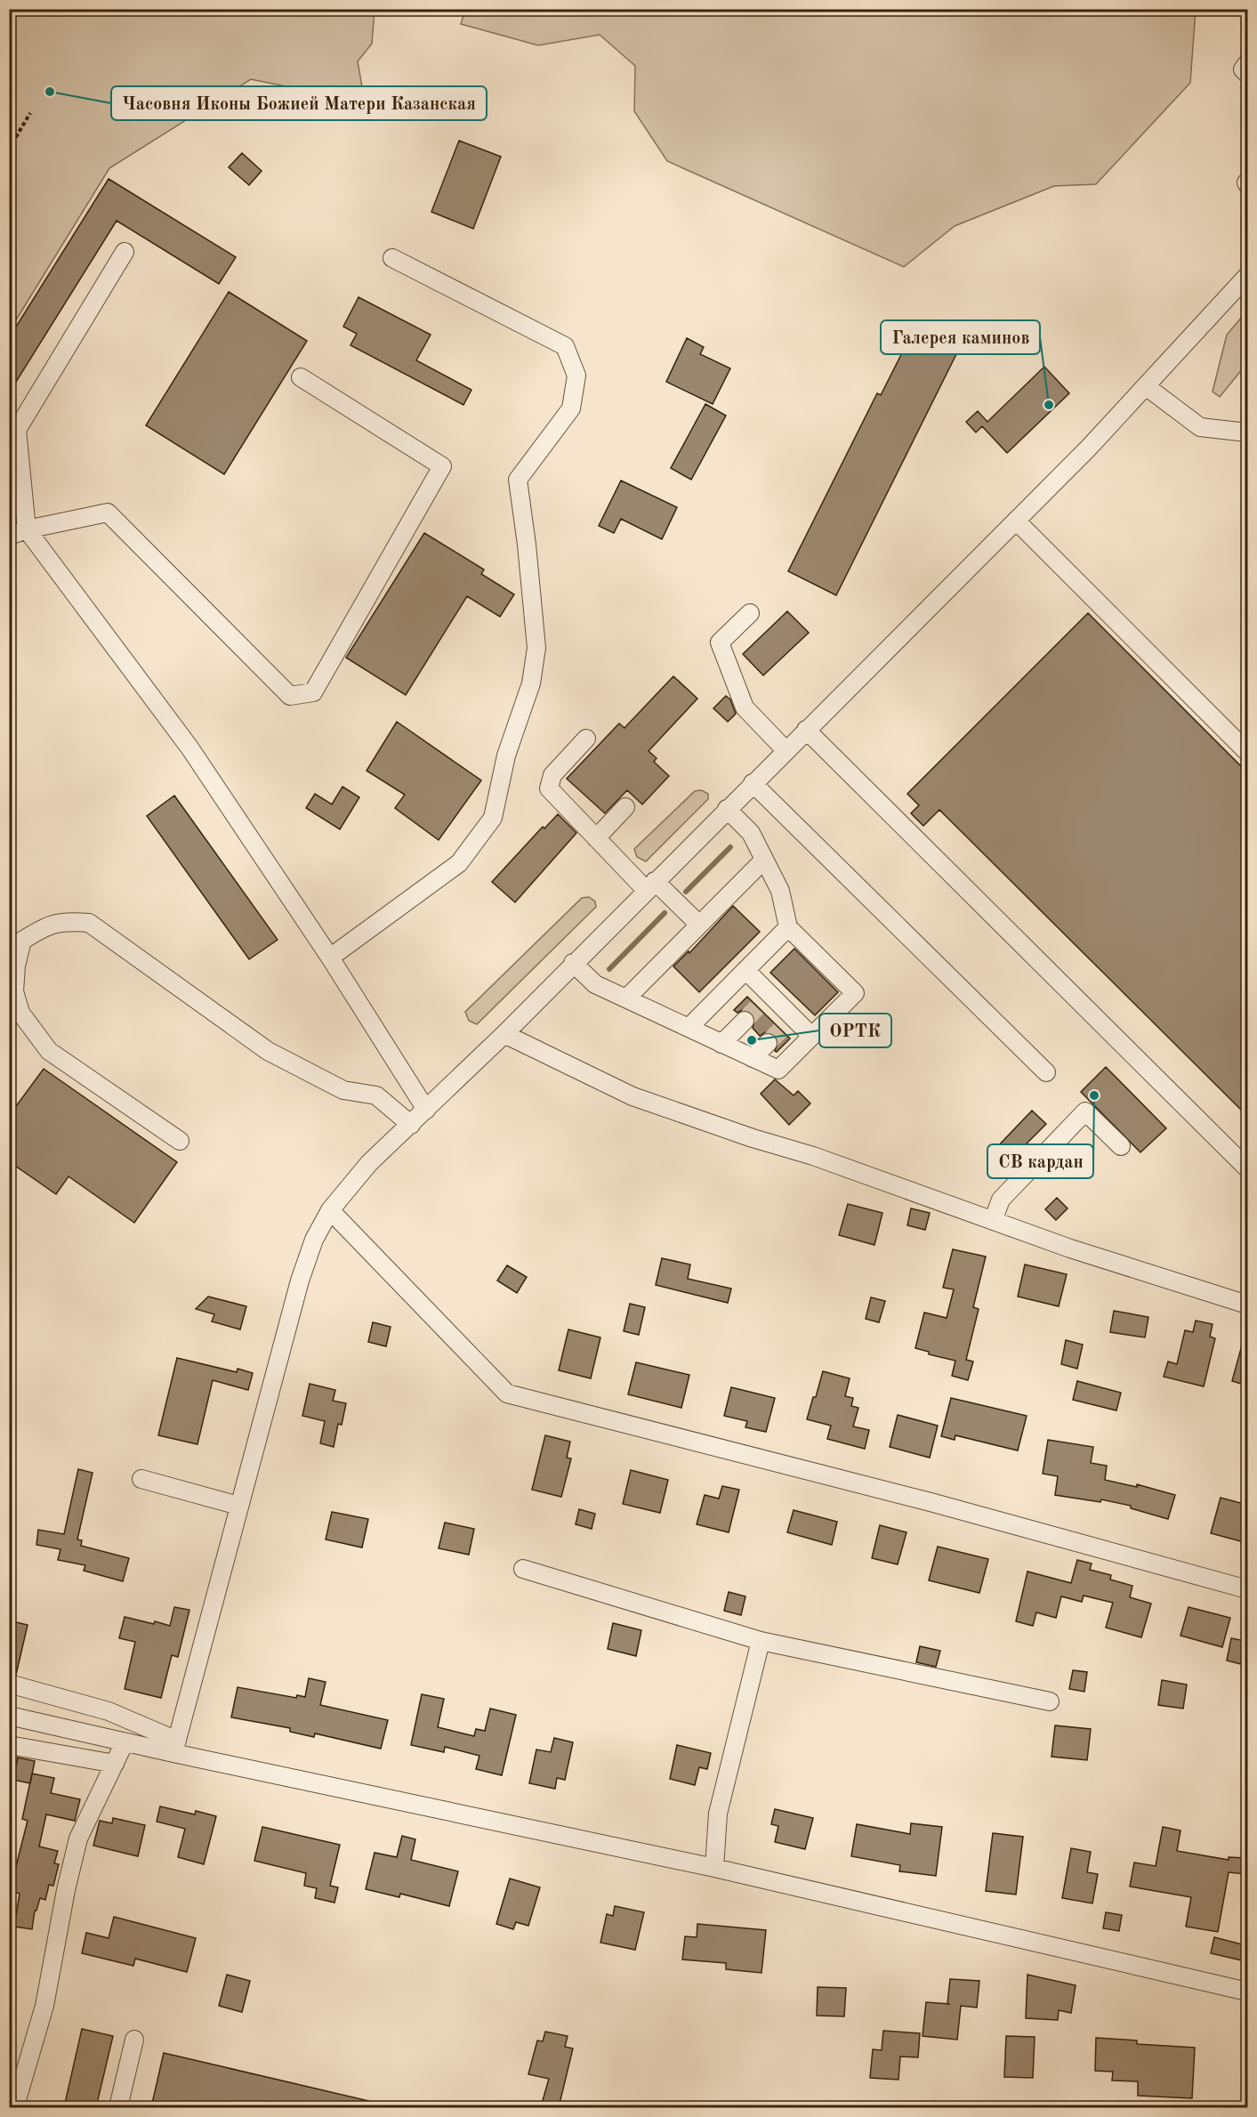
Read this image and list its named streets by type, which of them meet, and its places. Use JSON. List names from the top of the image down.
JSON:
{
  "places": [
    "Часовня Иконы Божией Матери Казанская",
    "Галерея каминов",
    "ОРТК",
    "СВ кардан"
  ]
}
